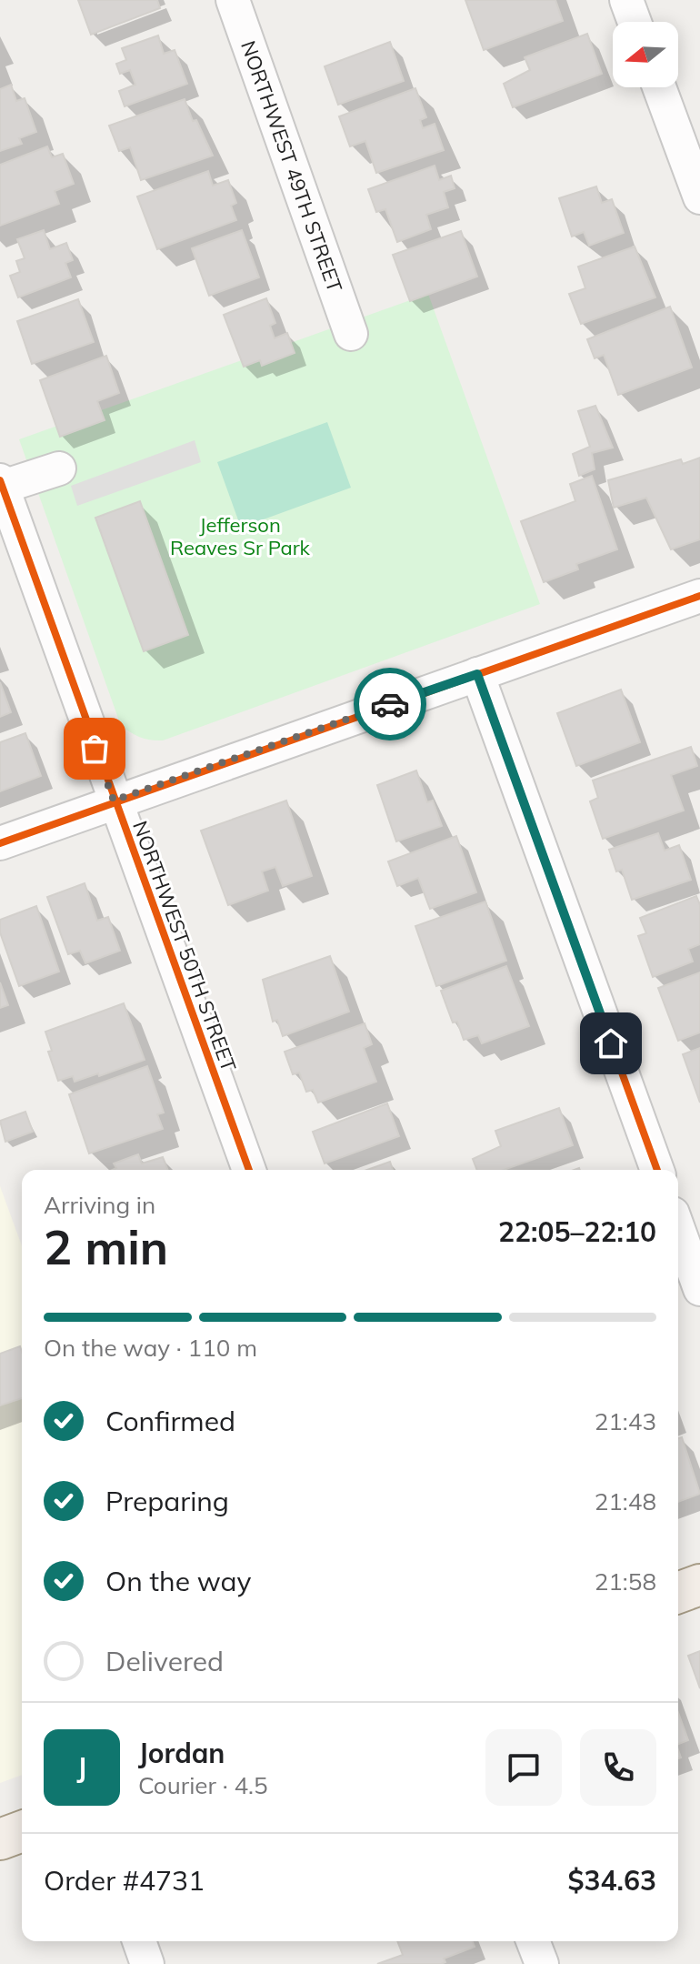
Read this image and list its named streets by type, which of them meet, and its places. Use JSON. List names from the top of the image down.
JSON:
{
  "streets": {
    "street": ["NORTHWEST 49TH STREET", "NORTHWEST 50TH STREET"]
  },
  "parks": ["Jefferson Reaves Sr Park"],
  "north": "left",
  "page": {
    "heading": ["2 min", "Arriving in", "22:05–22:10"],
    "panel": [
      "Jordan",
      "Courier · 4.5",
      "Order #4731",
      "$34.63"
    ],
    "bar": "On the way · 110 m",
    "list": [
      ["Confirmed", "21:43"],
      ["Preparing", "21:48"],
      ["On the way", "21:58"],
      "Delivered"
    ],
    "round": "J"
  }
}
